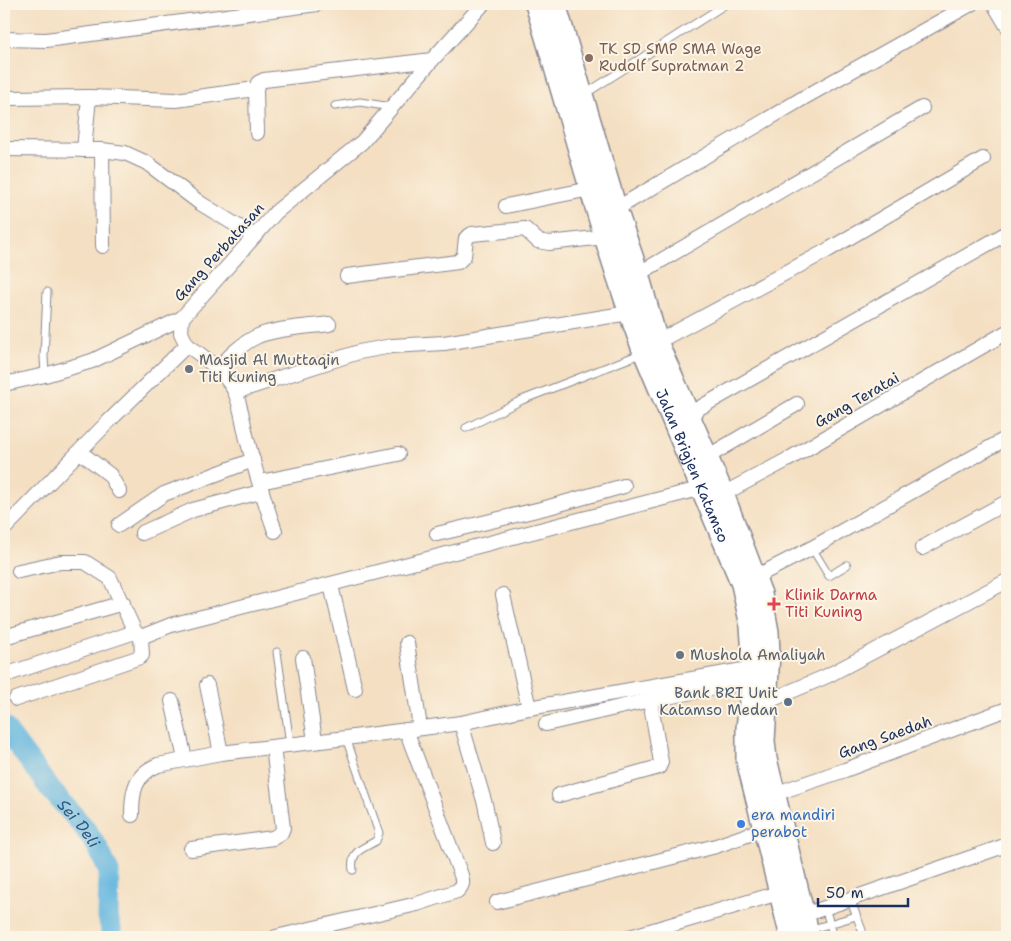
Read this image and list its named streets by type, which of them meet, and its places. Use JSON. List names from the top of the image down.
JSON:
{
  "streets": {
    "main road": ["Jalan Brigjen Katamso"],
    "street": ["Gang Perbatasan", "Gang Teratai", "Gang Saedah"]
  },
  "crossings": [
    ["Gang Teratai", "Jalan Brigjen Katamso"],
    ["Jalan Brigjen Katamso", "Gang Saedah"]
  ],
  "water": ["Sei Deli"],
  "places": {
    "other": [
      "TK SD SMP SMA Wage Rudolf Supratman 2",
      "Masjid Al Muttaqin Titi Kuning",
      "Mushola Amaliyah",
      "Bank BRI Unit Katamso Medan",
      "era mandiri perabot"
    ],
    "health": ["Klinik Darma Titi Kuning"]
  },
  "scale_bar": "50 m"
}
